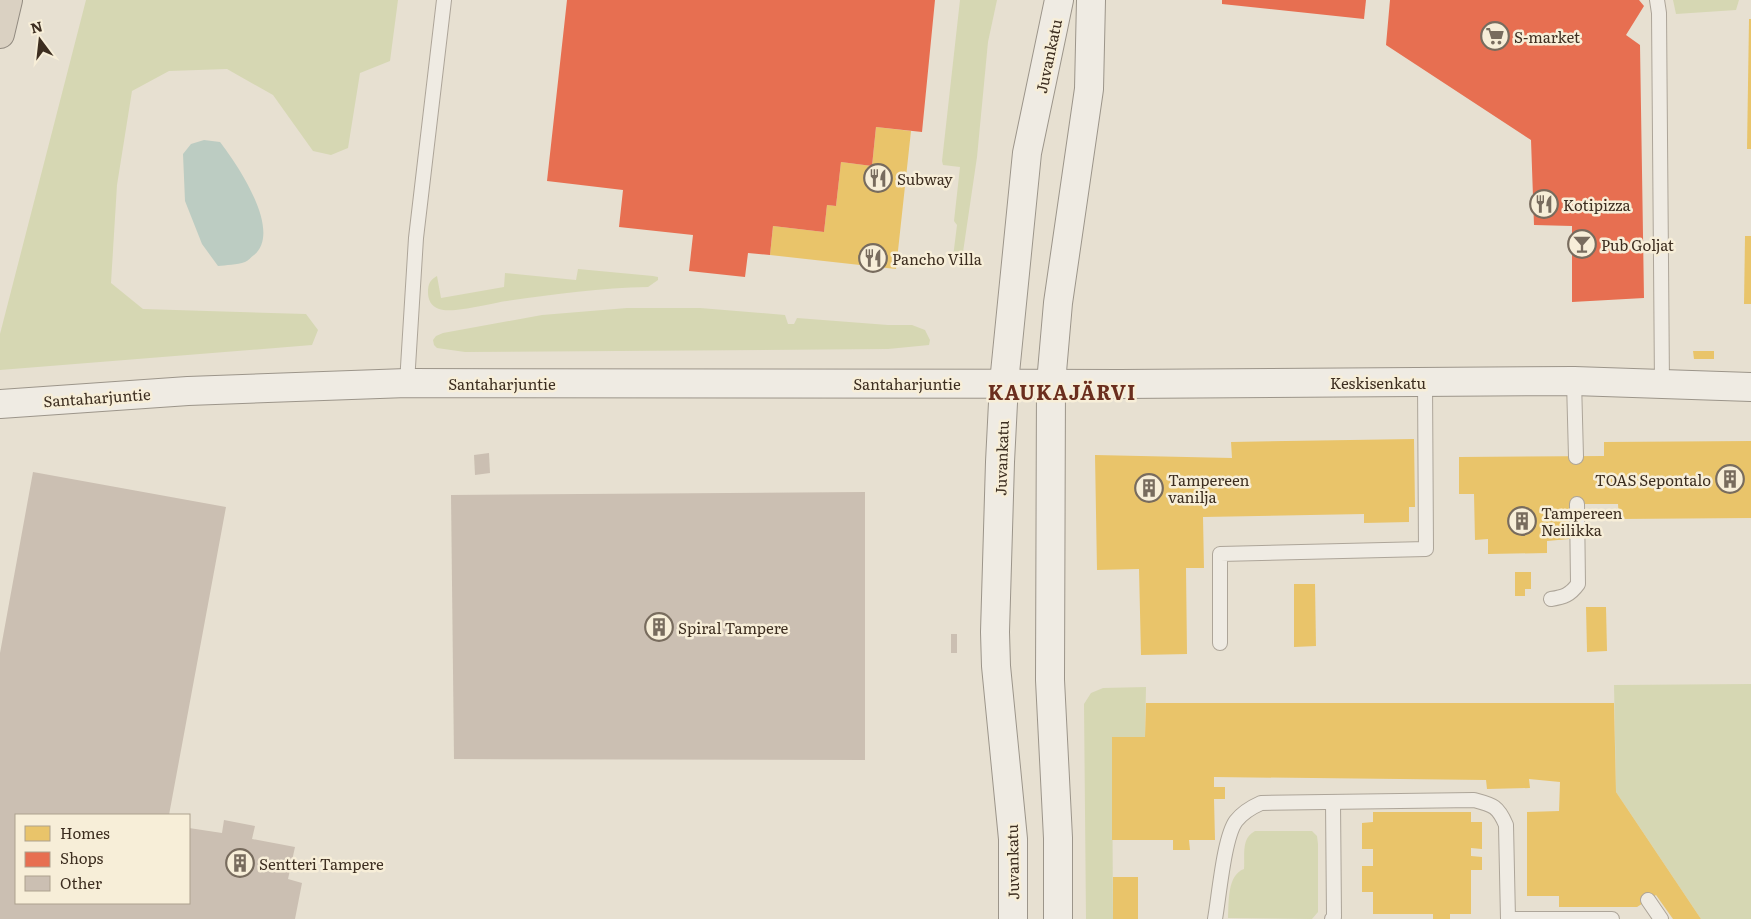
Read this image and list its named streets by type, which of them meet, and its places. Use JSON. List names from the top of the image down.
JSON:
{
  "streets": {
    "main road": ["Juvankatu", "Keskisenkatu", "Santaharjuntie"]
  },
  "crossings": [
    ["Juvankatu", "Keskisenkatu"],
    ["Juvankatu", "Santaharjuntie"],
    ["Keskisenkatu", "Santaharjuntie"]
  ],
  "districts": ["KAUKAJÄRVI"],
  "places": {
    "supermarket": ["S-market"],
    "restaurant": ["Subway", "Kotipizza", "Pancho Villa"],
    "bar": ["Pub Goljat"],
    "building": [
      "TOAS Sepontalo",
      "Tampereen vanilja",
      "Tampereen Neilikka",
      "Spiral Tampere",
      "Sentteri Tampere"
    ]
  },
  "legend": ["Homes", "Shops", "Other"],
  "north": "top"
}
